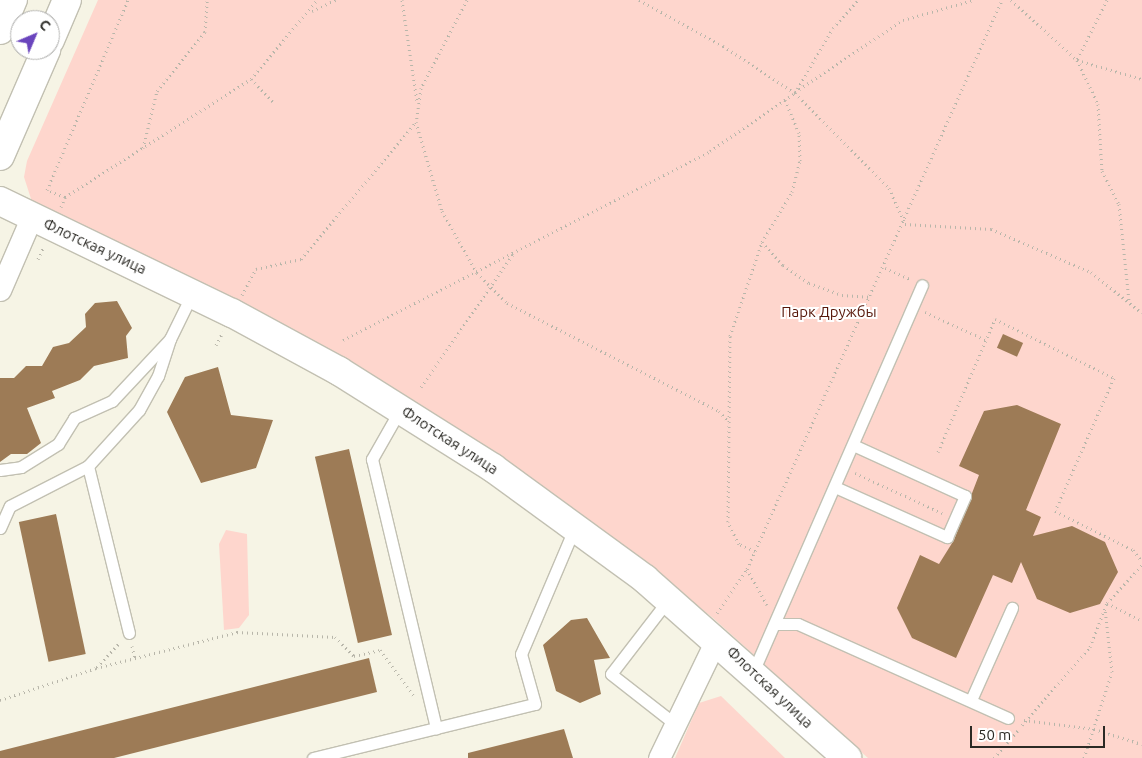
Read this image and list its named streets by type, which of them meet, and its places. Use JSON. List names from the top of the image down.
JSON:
{
  "streets": {
    "street": ["Флотская улица"]
  },
  "parks": ["Парк Дружбы"],
  "scale_bar": "50 m",
  "north": "top right"
}
